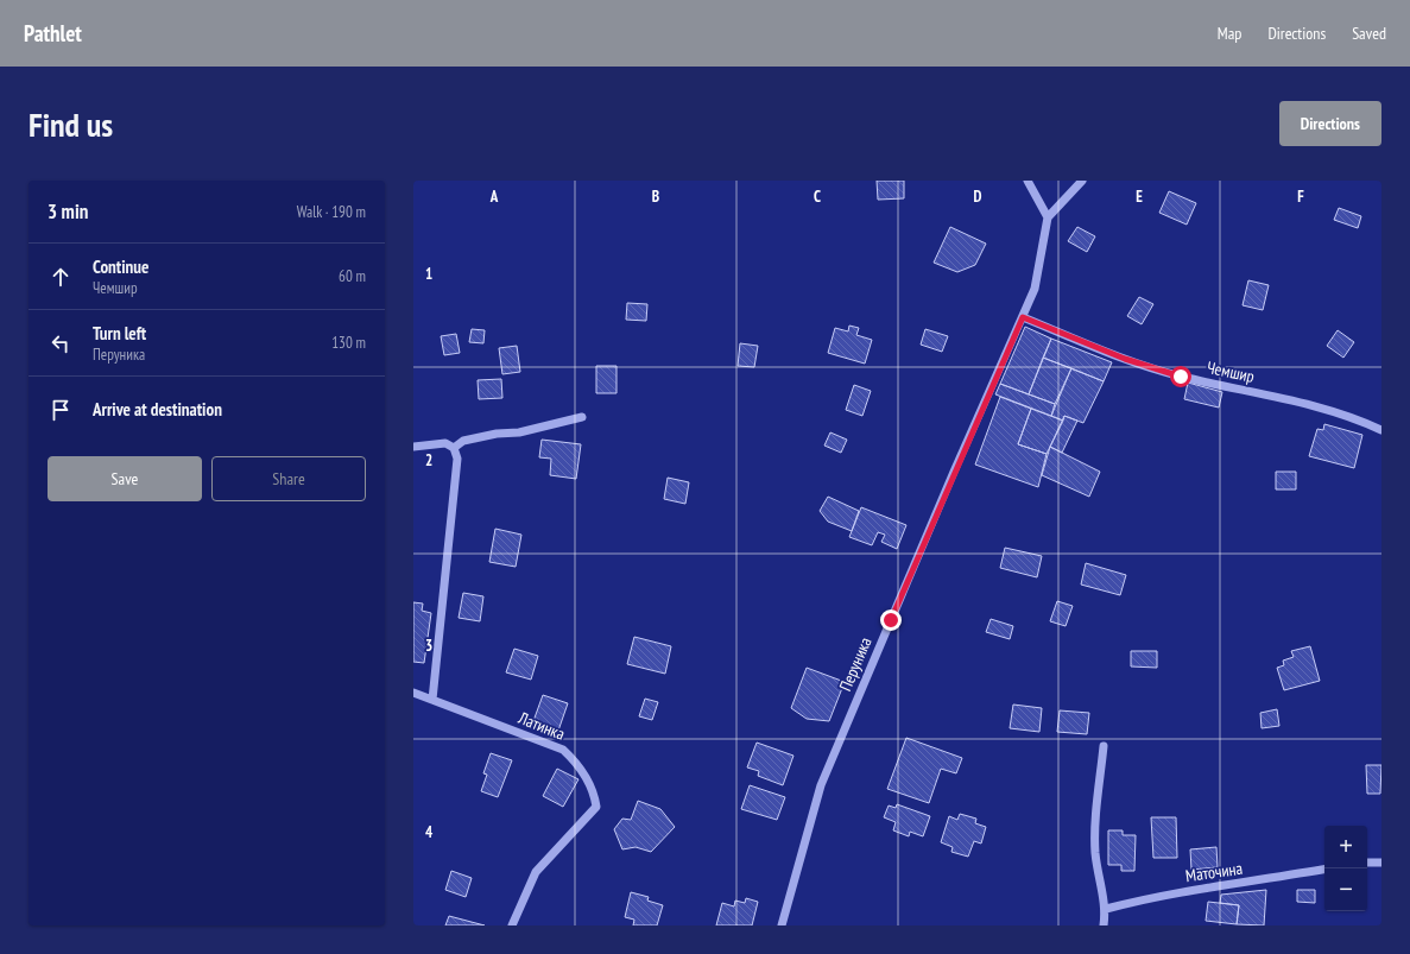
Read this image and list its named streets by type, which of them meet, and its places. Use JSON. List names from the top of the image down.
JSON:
{
  "streets": {
    "street": [
      "Чемшир",
      "Перуника",
      "Латинка",
      "Маточина"
    ]
  },
  "crossings": [
    ["Чемшир", "Перуника"]
  ],
  "page": {
    "header": "Pathlet",
    "nav": ["Map", "Directions", "Saved"],
    "buttons": [
      "Directions",
      ["Save", "Share"]
    ],
    "title": "Find us",
    "heading": ["3 min", "Walk · 190 m"],
    "list": [
      ["Continue", "Чемшир", "60 m"],
      ["Turn left", "Перуника", "130 m"],
      "Arrive at destination"
    ],
    "map_buttons": ["+", "−"]
  },
  "grid": {
    "columns": [
      "A",
      "B",
      "C",
      "D",
      "E",
      "F"
    ],
    "rows": [
      "1",
      "2",
      "3",
      "4"
    ]
  }
}
